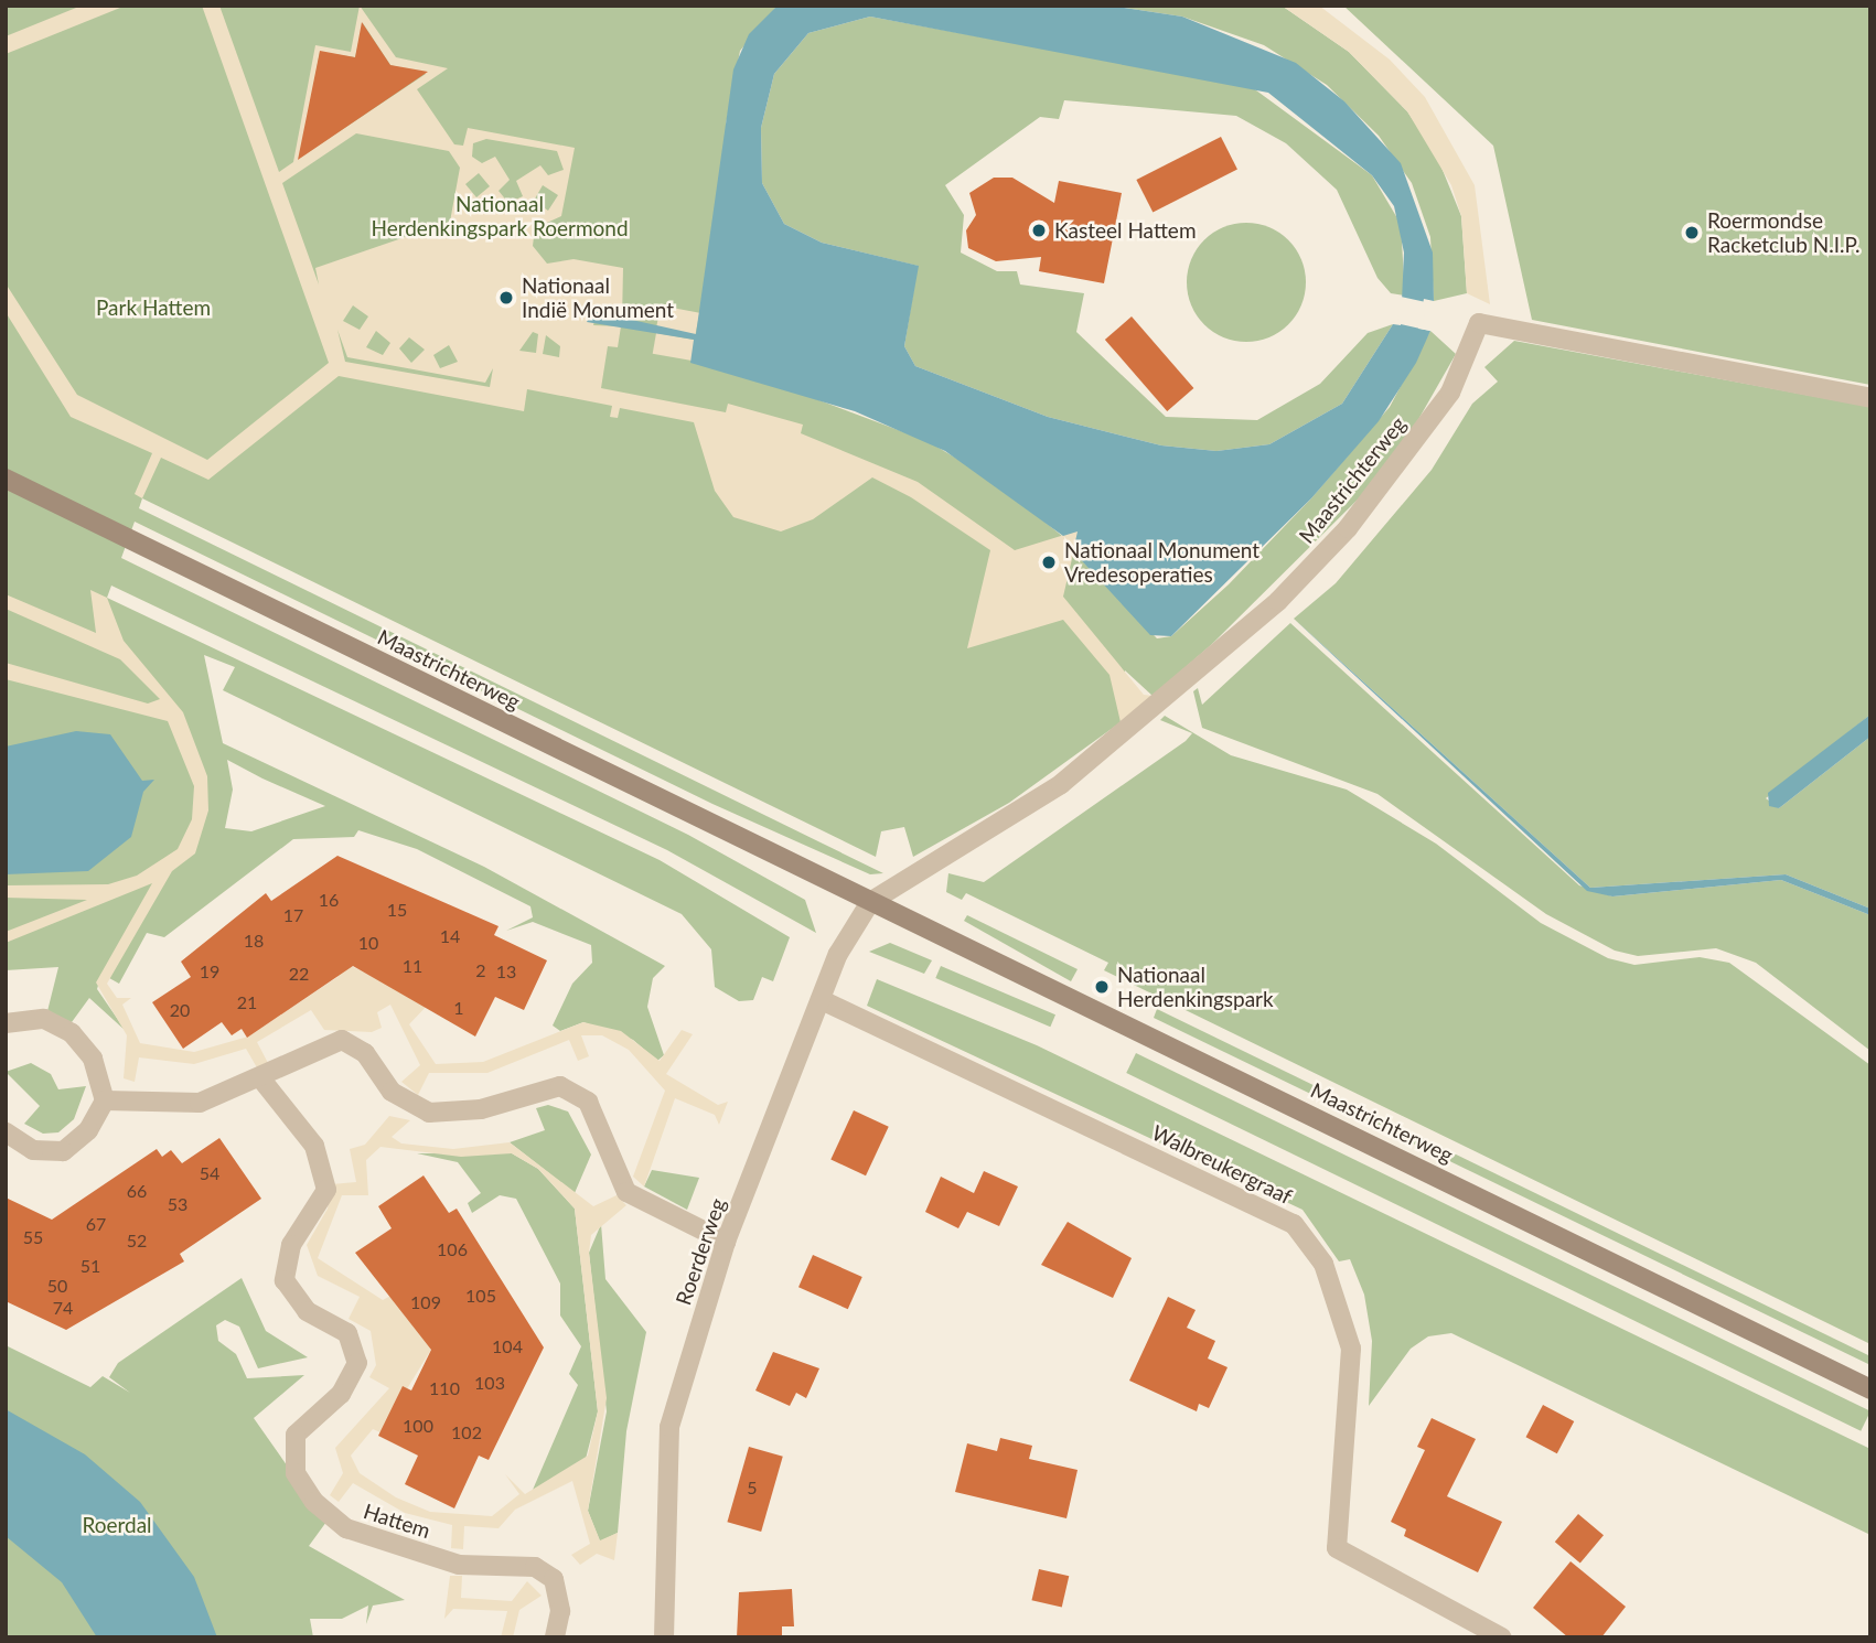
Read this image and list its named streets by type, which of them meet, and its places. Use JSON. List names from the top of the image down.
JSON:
{
  "streets": {
    "main road": ["Maastrichterweg"],
    "street": ["Walbreukergraaf", "Roerderweg", "Hattem"]
  },
  "crossings": [
    ["Maastrichterweg", "Roerderweg"],
    ["Walbreukergraaf", "Roerderweg"]
  ],
  "parks": ["Nationaal Herdenkingspark Roermond", "Park Hattem", "Roerdal"],
  "places": [
    "Kasteel Hattem",
    "Roermondse Racketclub N.I.P.",
    "Nationaal Indië Monument",
    "Nationaal Monument Vredesoperaties",
    "Nationaal Herdenkingspark"
  ],
  "house_numbers": [
    "16",
    "15",
    "17",
    "14",
    "18",
    "10",
    "11",
    "2",
    "19",
    "13",
    "22",
    "21",
    "1",
    "20",
    "54",
    "66",
    "53",
    "67",
    "55",
    "52",
    "106",
    "51",
    "50",
    "105",
    "109",
    "74",
    "104",
    "103",
    "110",
    "100",
    "102",
    "5"
  ]
}
